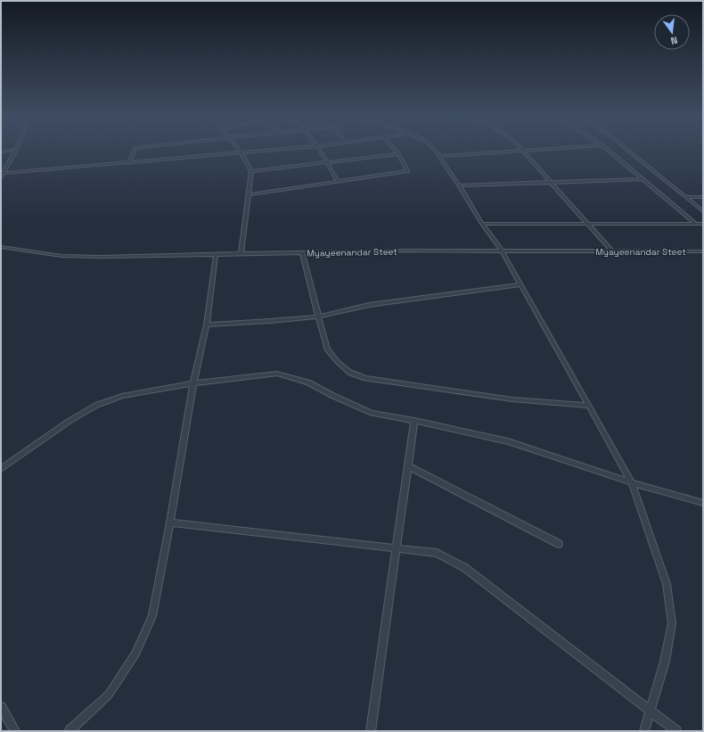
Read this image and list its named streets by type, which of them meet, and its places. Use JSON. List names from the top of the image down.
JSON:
{
  "streets": {
    "street": ["Myayeenandar Steet"]
  },
  "north": "bottom"
}
